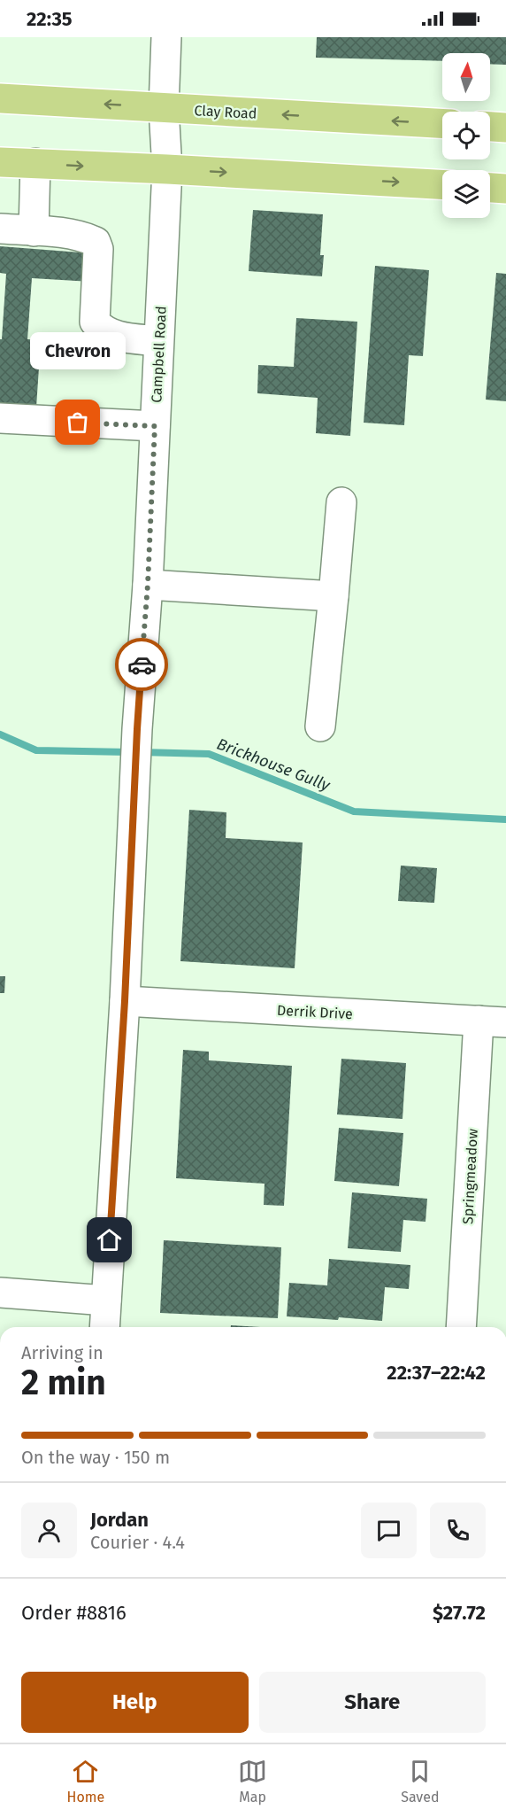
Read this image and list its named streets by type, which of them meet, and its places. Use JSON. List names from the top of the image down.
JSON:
{
  "streets": {
    "main road": ["Clay Road"],
    "street": ["Campbell Road", "Derrik Drive", "Springmeadow"]
  },
  "crossings": [
    ["Clay Road", "Campbell Road"],
    ["Campbell Road", "Derrik Drive"],
    ["Derrik Drive", "Springmeadow"]
  ],
  "water": ["Brickhouse Gully"],
  "places": ["Chevron"],
  "north": "top",
  "page": {
    "status": "22:35",
    "bubble": "Chevron",
    "heading": ["2 min", "Arriving in", "22:37–22:42"],
    "panel": [
      "Jordan",
      "Courier · 4.4",
      "Order #8816",
      "$27.72"
    ],
    "bar": "On the way · 150 m",
    "buttons": ["Help", "Share"],
    "tabs": ["Home", "Map", "Saved"]
  }
}
